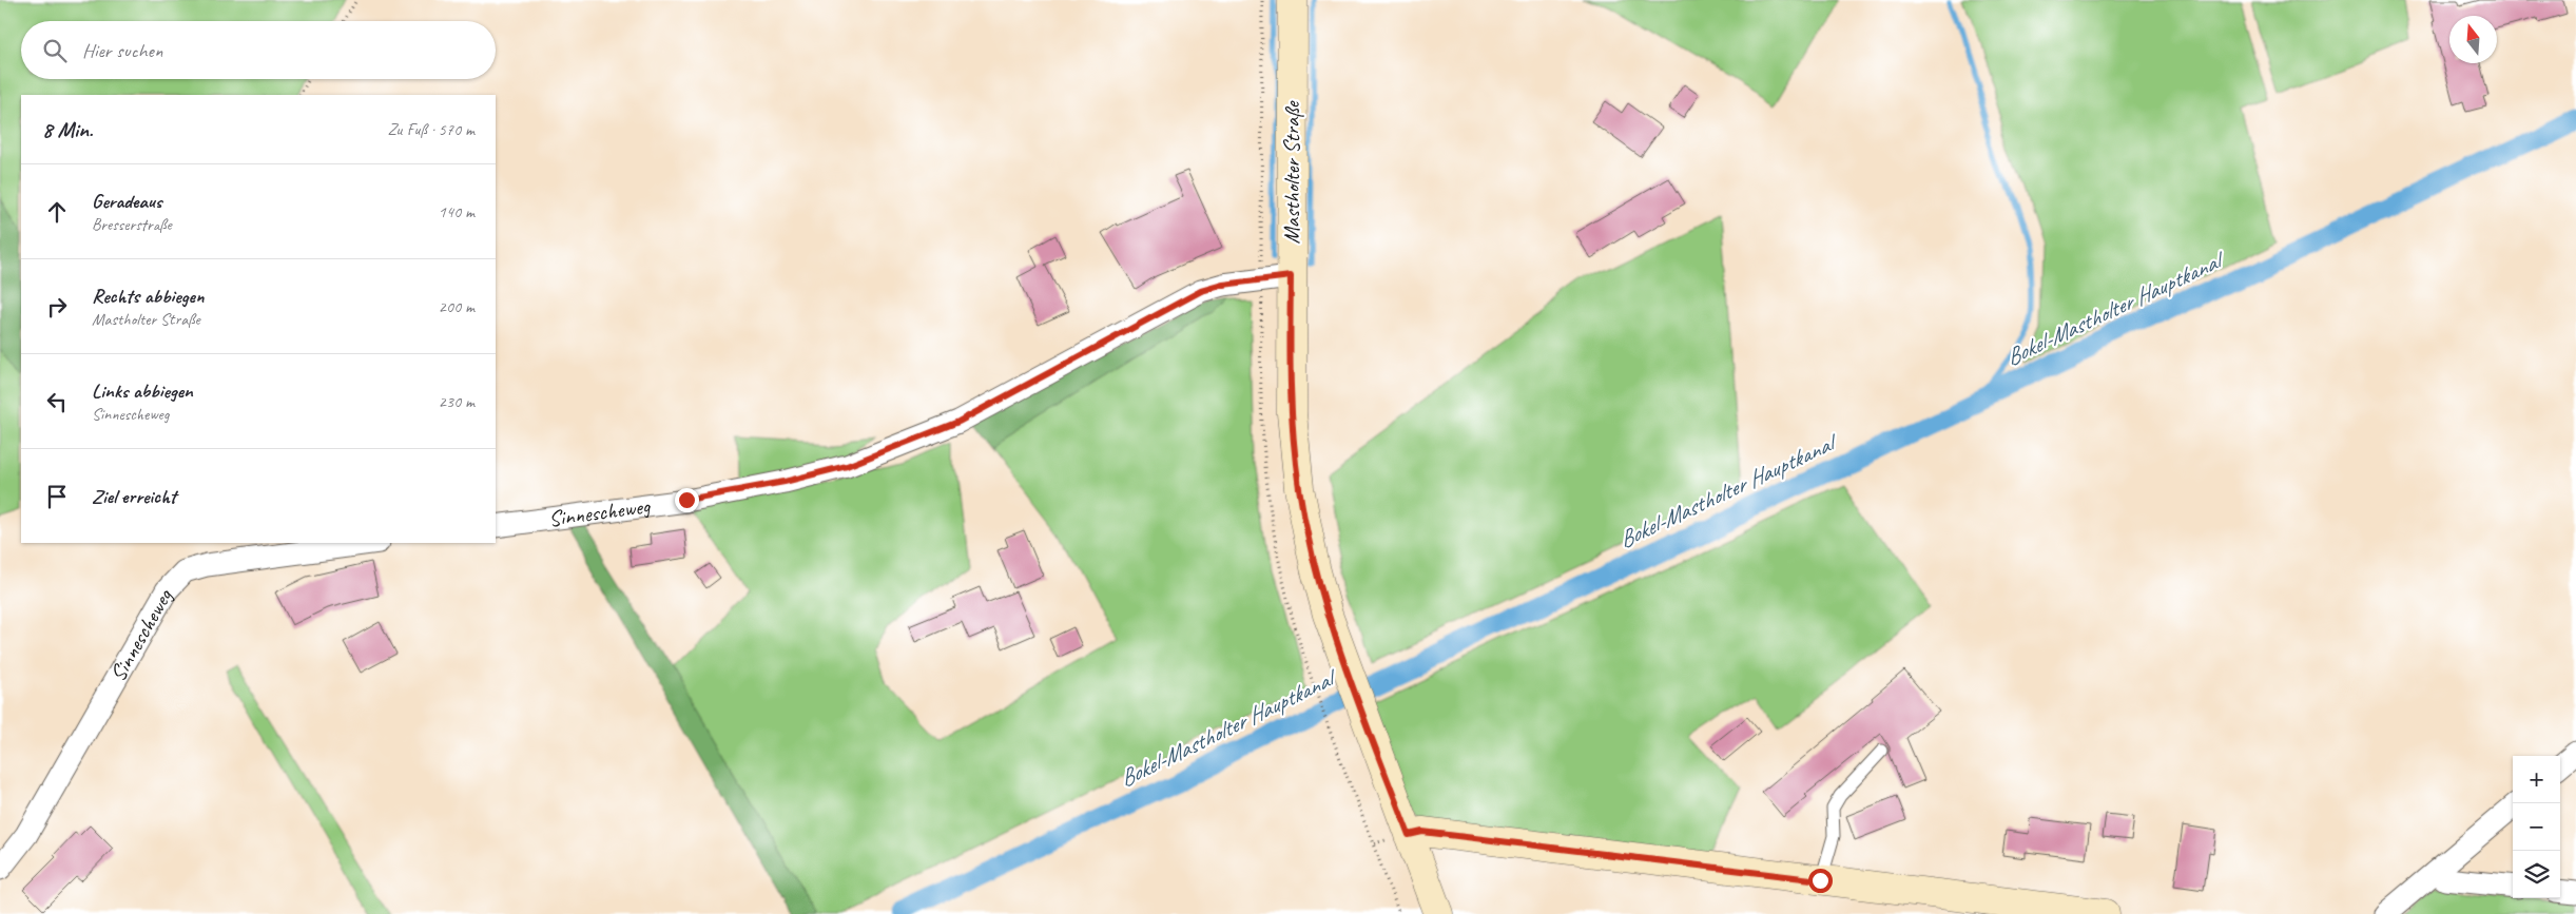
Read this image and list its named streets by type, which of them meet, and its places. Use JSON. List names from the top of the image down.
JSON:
{
  "streets": {
    "main road": ["Mastholter Straße"],
    "street": ["Sinnescheweg"]
  },
  "crossings": [
    ["Mastholter Straße", "Sinnescheweg"]
  ],
  "water": ["Bokel-Mastholter Hauptkanal"],
  "north": "top",
  "page": {
    "search": "Hier suchen",
    "heading": ["8 Min.", "Zu Fuß · 570 m"],
    "list": [
      ["Geradeaus", "Bresserstraße", "140 m"],
      ["Rechts abbiegen", "Mastholter Straße", "200 m"],
      ["Links abbiegen", "Sinnescheweg", "230 m"],
      "Ziel erreicht"
    ],
    "map_buttons": ["+", "−"]
  }
}
